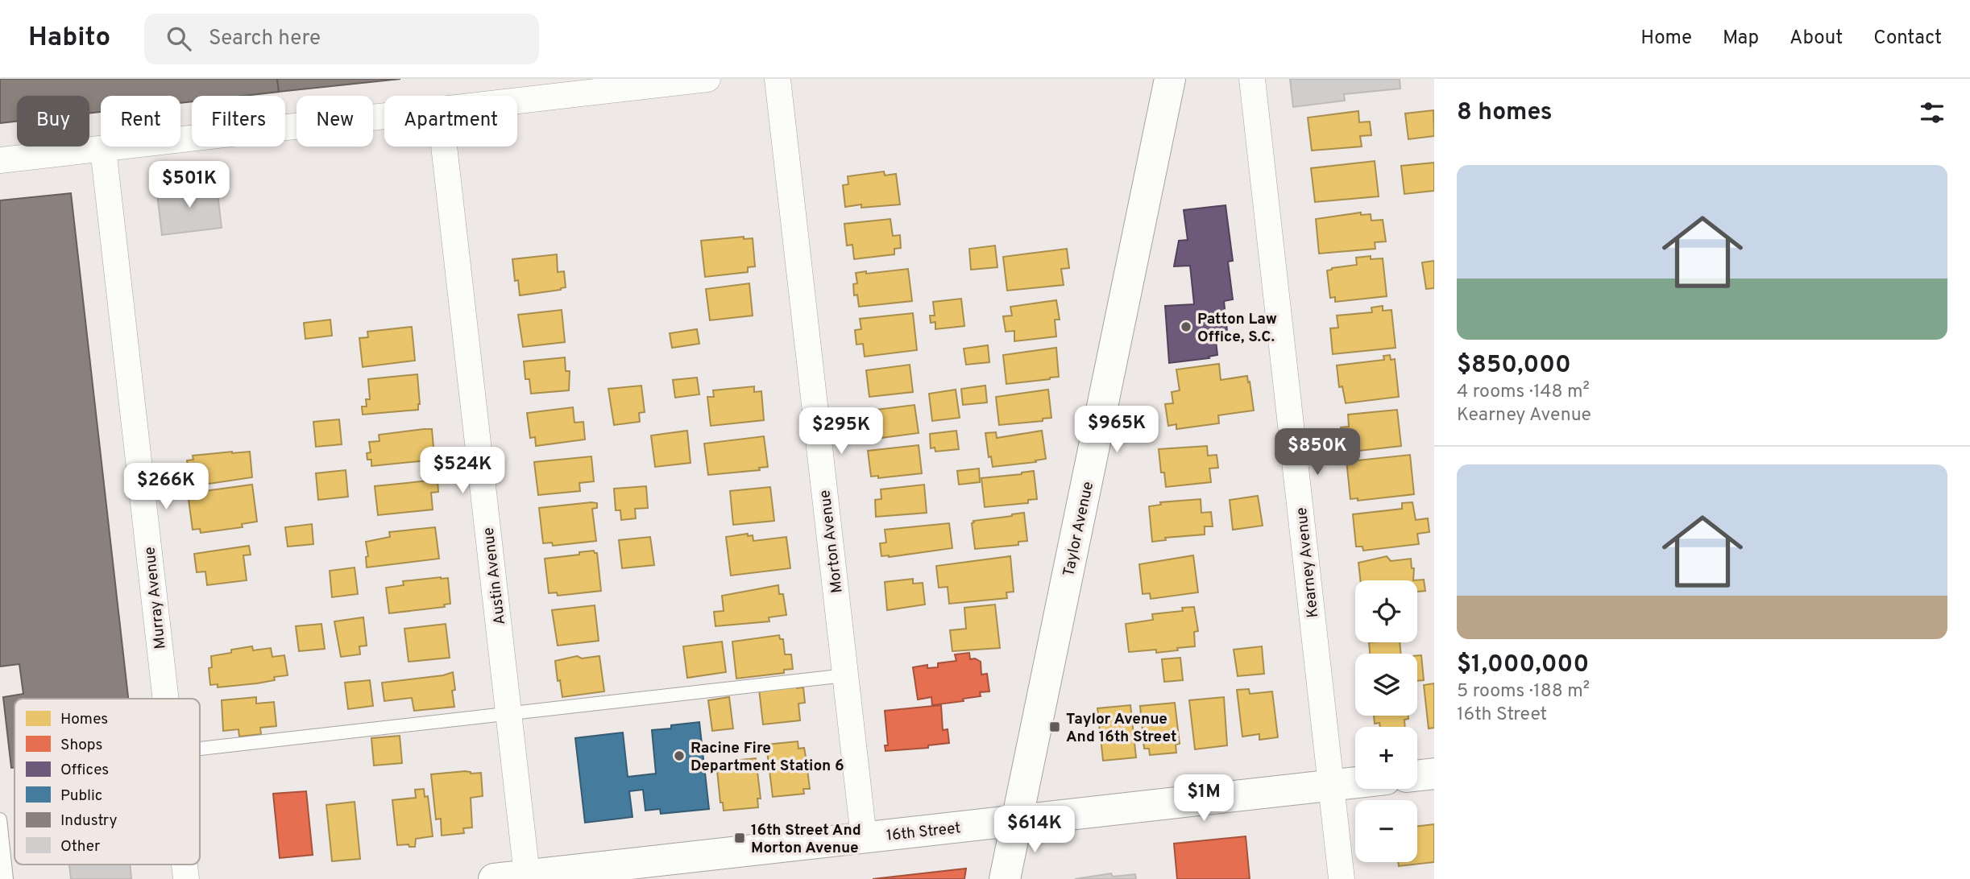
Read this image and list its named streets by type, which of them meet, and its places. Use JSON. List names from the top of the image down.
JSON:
{
  "streets": {
    "street": [
      "Taylor Avenue",
      "Morton Avenue",
      "Kearney Avenue",
      "Austin Avenue",
      "Murray Avenue",
      "16th Street"
    ]
  },
  "crossings": [
    ["Taylor Avenue", "16th Street"],
    ["Morton Avenue", "16th Street"],
    ["Kearney Avenue", "16th Street"],
    ["Austin Avenue", "16th Street"]
  ],
  "places": {
    "other": ["Patton Law Office, S.C.", "Racine Fire Department Station 6"],
    "transit": ["Taylor Avenue And 16th Street", "16th Street And Morton Avenue"]
  },
  "legend": [
    "Homes",
    "Shops",
    "Offices",
    "Public",
    "Industry",
    "Other"
  ],
  "page": {
    "header": "Habito",
    "search": "Search here",
    "nav": [
      "Home",
      "Map",
      "About",
      "Contact"
    ],
    "heading": "8 homes",
    "chip": [
      "Buy",
      "Rent",
      "Filters",
      "New",
      "Apartment"
    ],
    "list": [
      {
        "name": "$850,000",
        "note": "4 rooms · 148 m² · Kearney Avenue"
      },
      {
        "name": "$1,000,000",
        "note": "5 rooms · 188 m² · 16th Street"
      }
    ],
    "price": [
      "$501K",
      "$965K",
      "$295K",
      "$850K",
      "$524K",
      "$266K",
      "$1M",
      "$614K"
    ],
    "map_buttons": ["+", "−"]
  }
}
